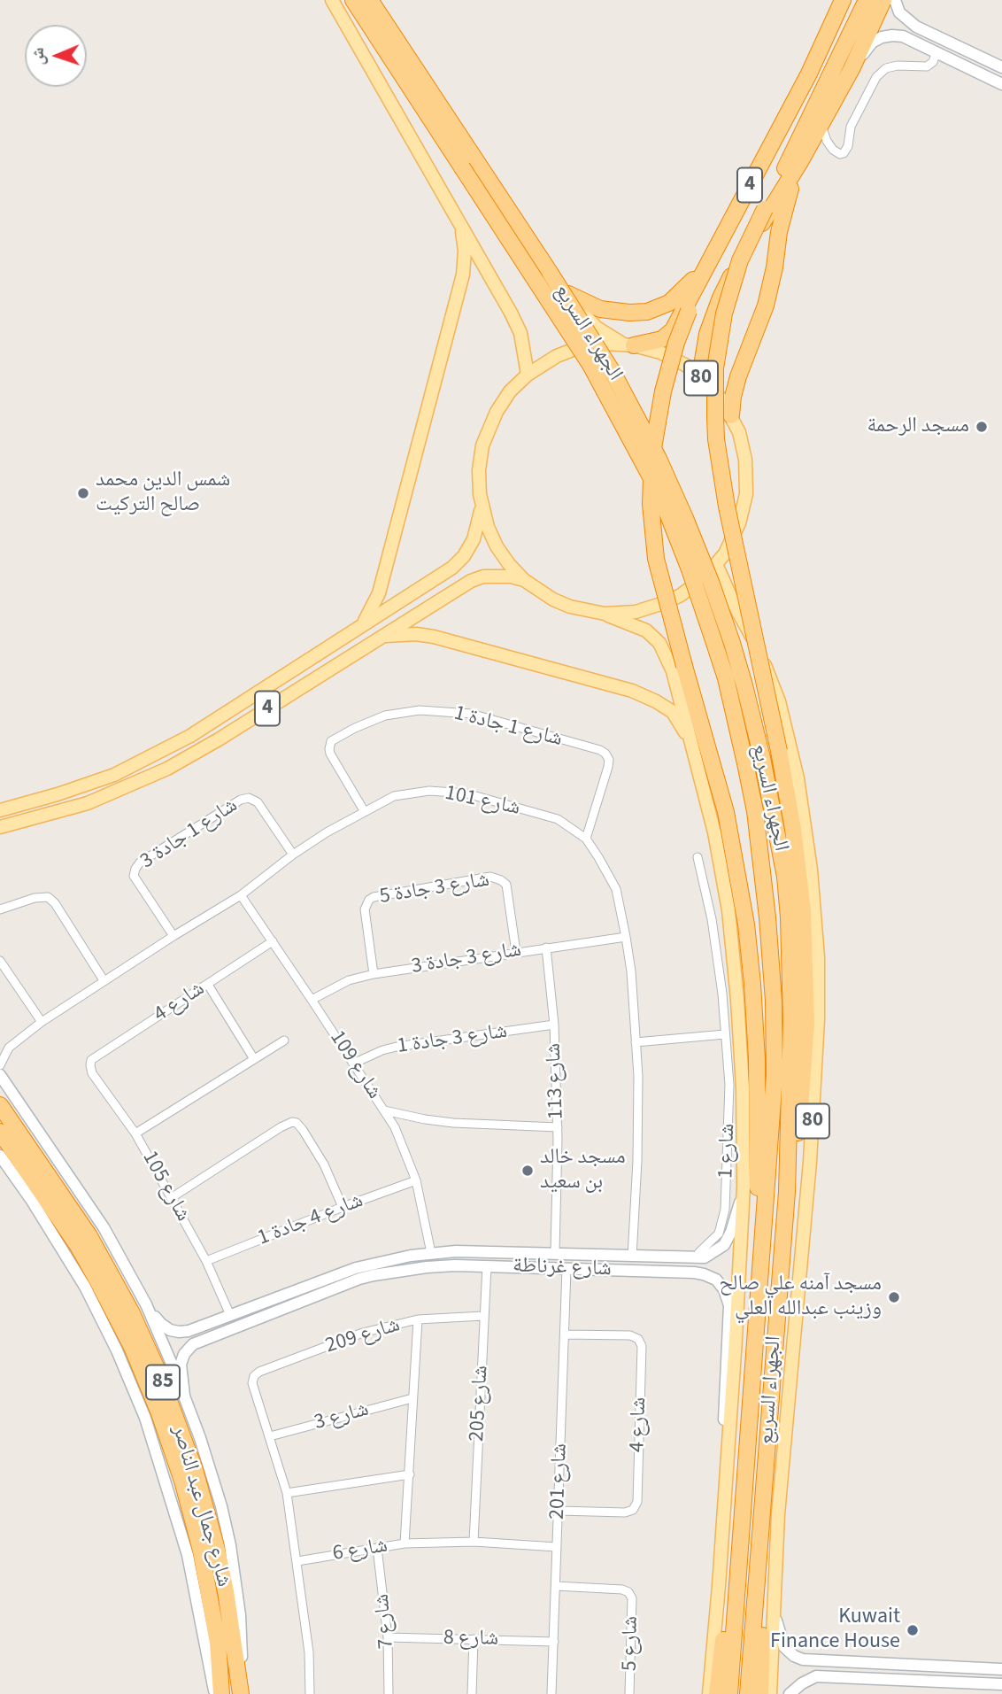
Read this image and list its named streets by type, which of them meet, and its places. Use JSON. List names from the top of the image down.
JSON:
{
  "streets": {
    "highway": [
      "4",
      "الجهراء السريع",
      "80",
      "85",
      "شارع جمال عبد الناصر"
    ],
    "street": [
      "شارع 1 جادة 1",
      "شارع 101",
      "شارع 1 جادة 3",
      "شارع 3 جادة 5",
      "شارع 3 جادة 3",
      "شارع 4",
      "شارع 3 جادة 1",
      "شارع 109",
      "شارع 113",
      "شارع 1",
      "شارع 105",
      "شارع 4 جادة 1",
      "شارع غرناطة",
      "شارع 209",
      "شارع 205",
      "شارع 3",
      "شارع 201",
      "شارع 6",
      "شارع 7",
      "شارع 8",
      "شارع 5"
    ]
  },
  "crossings": [
    ["4", "الجهراء السريع"],
    ["4", "80"],
    ["الجهراء السريع", "80"],
    ["الجهراء السريع", "شارع غرناطة"],
    ["شارع 1 جادة 1", "شارع 101"],
    ["شارع 101", "شارع 1 جادة 3"],
    ["شارع 101", "شارع 3 جادة 3"],
    ["شارع 101", "شارع 109"],
    ["شارع 101", "شارع غرناطة"],
    ["شارع 3 جادة 5", "شارع 3 جادة 3"],
    ["شارع 3 جادة 3", "شارع 109"],
    ["شارع 3 جادة 3", "شارع 113"],
    ["شارع 4", "شارع 109"],
    ["شارع 4", "شارع 105"],
    ["شارع 4", "شارع 201"],
    ["شارع 3 جادة 1", "شارع 109"],
    ["شارع 3 جادة 1", "شارع 113"],
    ["شارع 109", "شارع 4 جادة 1"],
    ["شارع 109", "شارع غرناطة"],
    ["شارع 113", "شارع غرناطة"],
    ["شارع 1", "شارع غرناطة"],
    ["شارع 105", "شارع 4 جادة 1"],
    ["شارع 105", "شارع غرناطة"],
    ["شارع غرناطة", "شارع 205"],
    ["شارع غرناطة", "شارع 201"],
    ["شارع 209", "شارع 205"],
    ["شارع 209", "شارع 3"],
    ["شارع 205", "شارع 6"],
    ["شارع 201", "شارع 6"],
    ["شارع 201", "شارع 8"],
    ["شارع 201", "شارع 5"],
    ["شارع 6", "شارع 7"],
    ["شارع 7", "شارع 8"]
  ],
  "places": [
    "مسجد الرحمة",
    "شمس الدين محمد صالح التركيت",
    "مسجد خالد بن سعيد",
    "مسجد آمنه علي صالح وزينب عبدالله العلي",
    "Kuwait Finance House"
  ],
  "north": "left"
}
